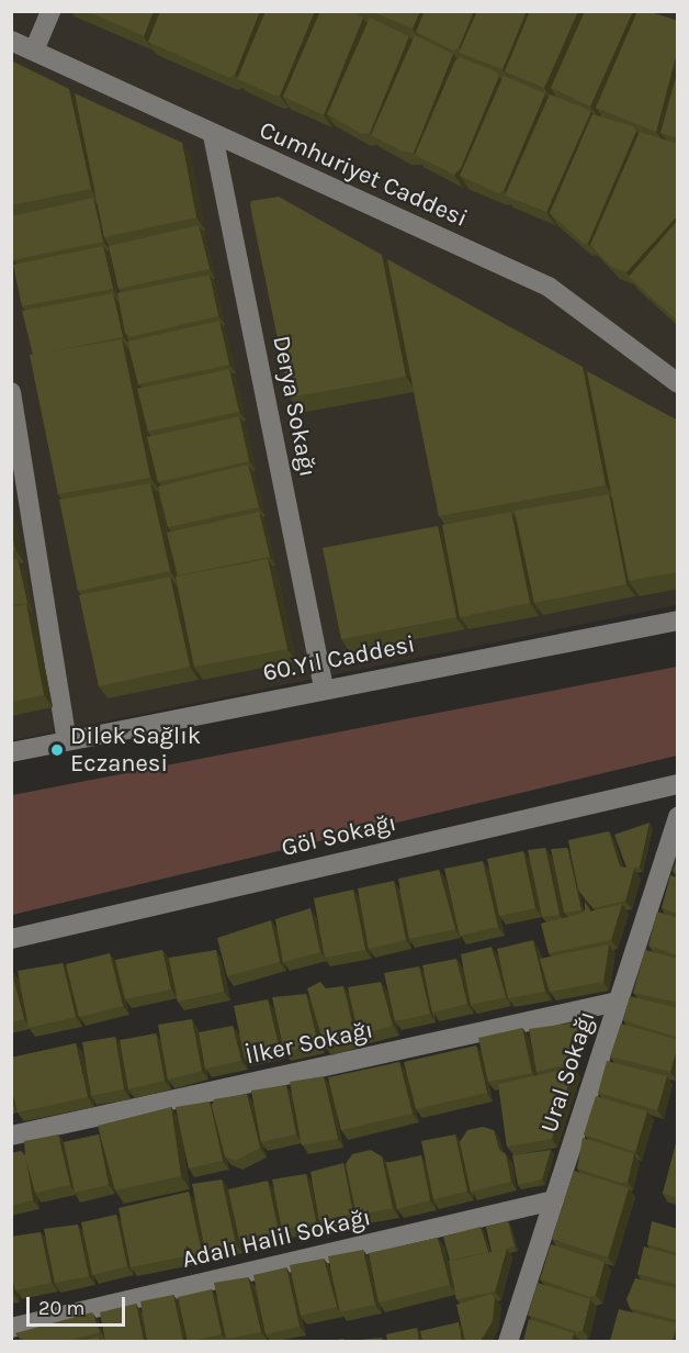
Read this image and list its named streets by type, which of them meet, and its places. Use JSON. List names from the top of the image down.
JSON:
{
  "streets": {
    "street": [
      "Cumhuriyet Caddesi",
      "Derya Sokağı",
      "60.Yıl Caddesi",
      "Göl Sokağı",
      "İlker Sokağı",
      "Ural Sokağı",
      "Adalı Halil Sokağı"
    ]
  },
  "crossings": [
    ["Cumhuriyet Caddesi", "Derya Sokağı"],
    ["Derya Sokağı", "60.Yıl Caddesi"],
    ["İlker Sokağı", "Ural Sokağı"],
    ["Ural Sokağı", "Adalı Halil Sokağı"]
  ],
  "places": ["Dilek Sağlık Eczanesi"],
  "scale_bar": "20 m"
}
